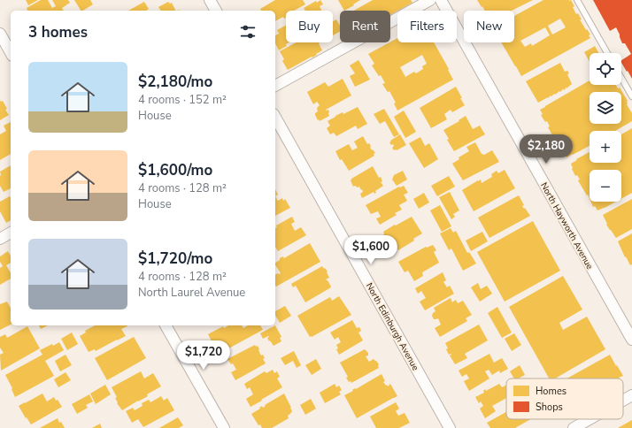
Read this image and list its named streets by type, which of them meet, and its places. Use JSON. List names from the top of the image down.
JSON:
{
  "streets": {
    "street": ["North Hayworth Avenue", "North Edinburgh Avenue"]
  },
  "legend": ["Homes", "Shops"],
  "page": {
    "chip": [
      "Buy",
      "Rent",
      "Filters",
      "New"
    ],
    "heading": "3 homes",
    "map_buttons": ["+", "−"],
    "list": [
      {
        "name": "$2,180/mo",
        "note": "4 rooms · 152 m² · House"
      },
      {
        "name": "$1,600/mo",
        "note": "4 rooms · 128 m² · House"
      },
      {
        "name": "$1,720/mo",
        "note": "4 rooms · 128 m² · North Laurel Avenue"
      }
    ],
    "price": ["$2,180", "$1,600", "$1,720"]
  }
}
